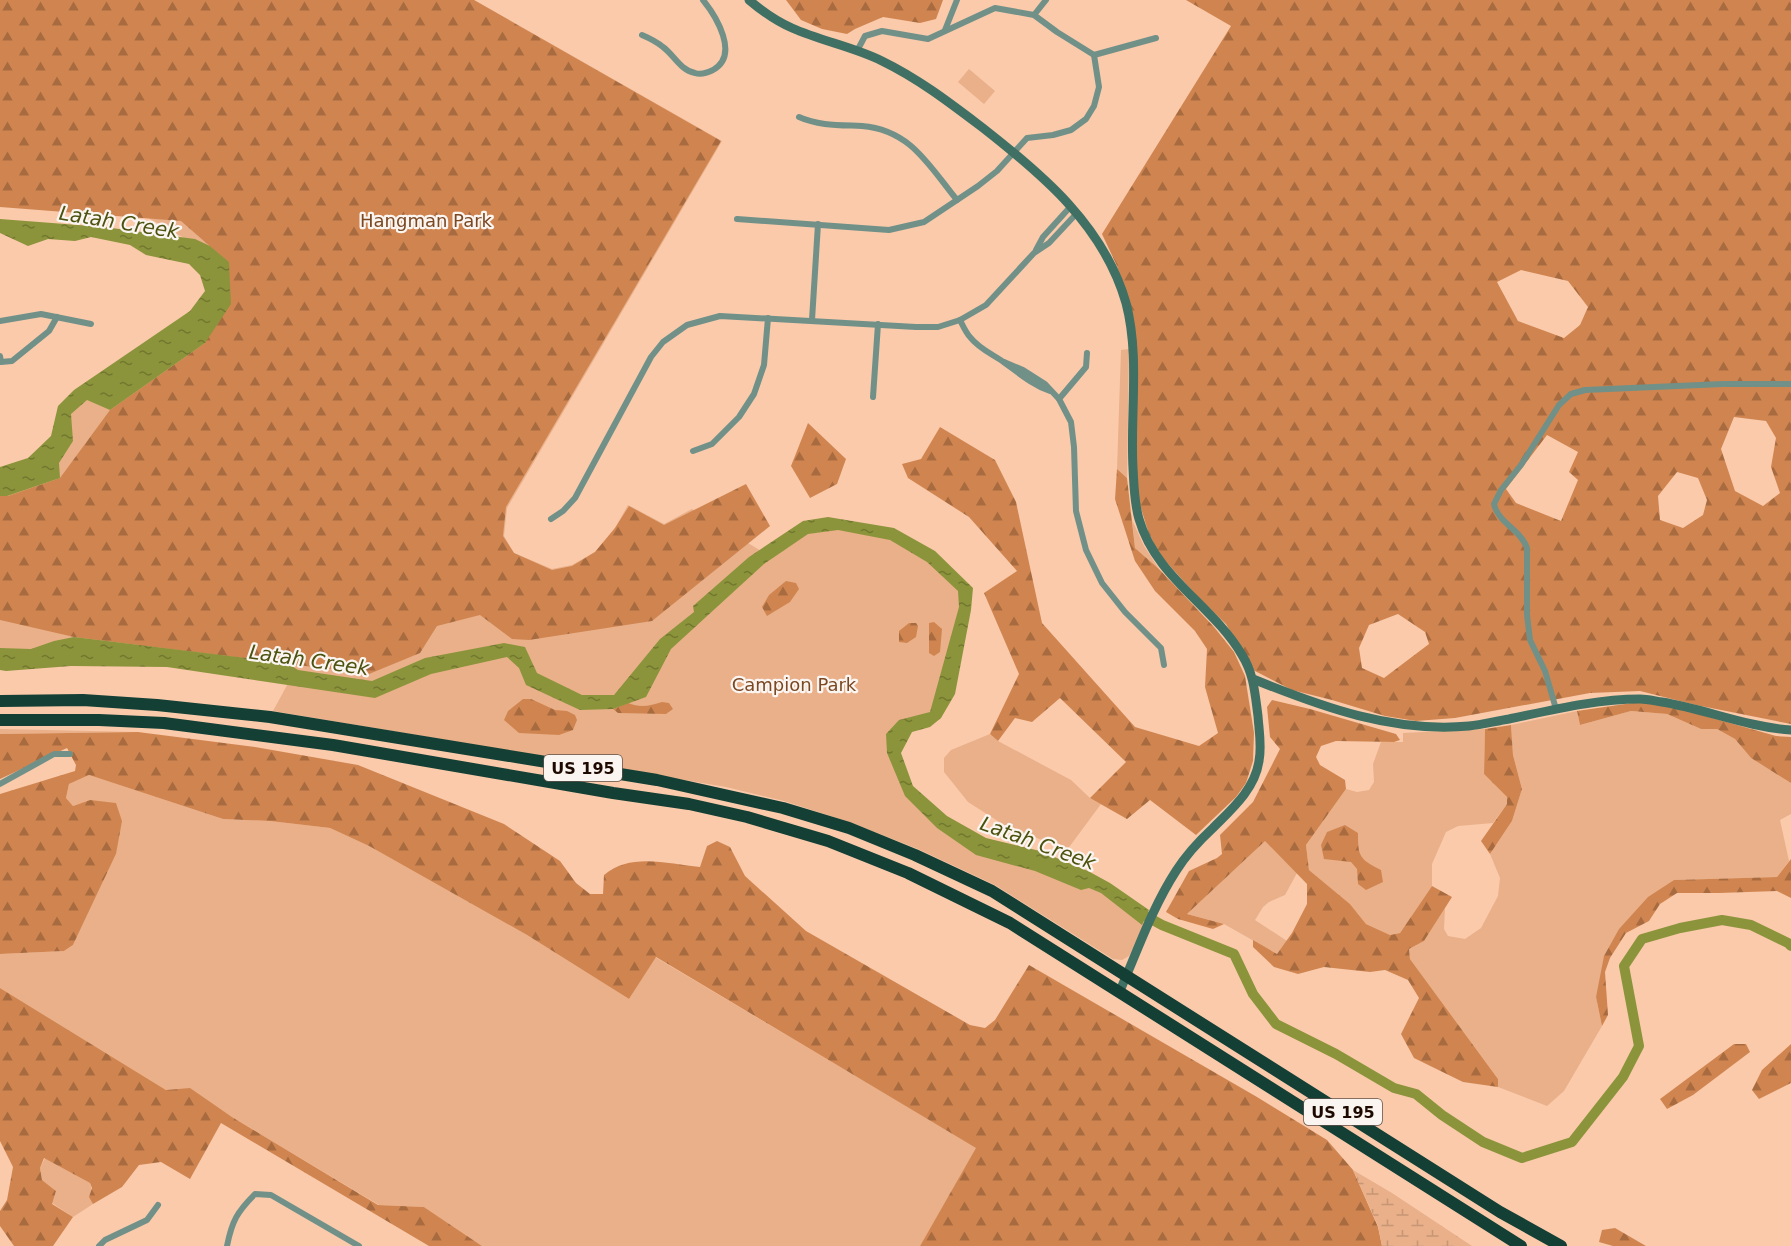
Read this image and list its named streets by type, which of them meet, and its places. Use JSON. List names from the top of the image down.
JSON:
{
  "streets": {
    "highway": ["US 195"]
  },
  "water": ["Latah Creek"],
  "parks": ["Hangman Park", "Campion Park"]
}
